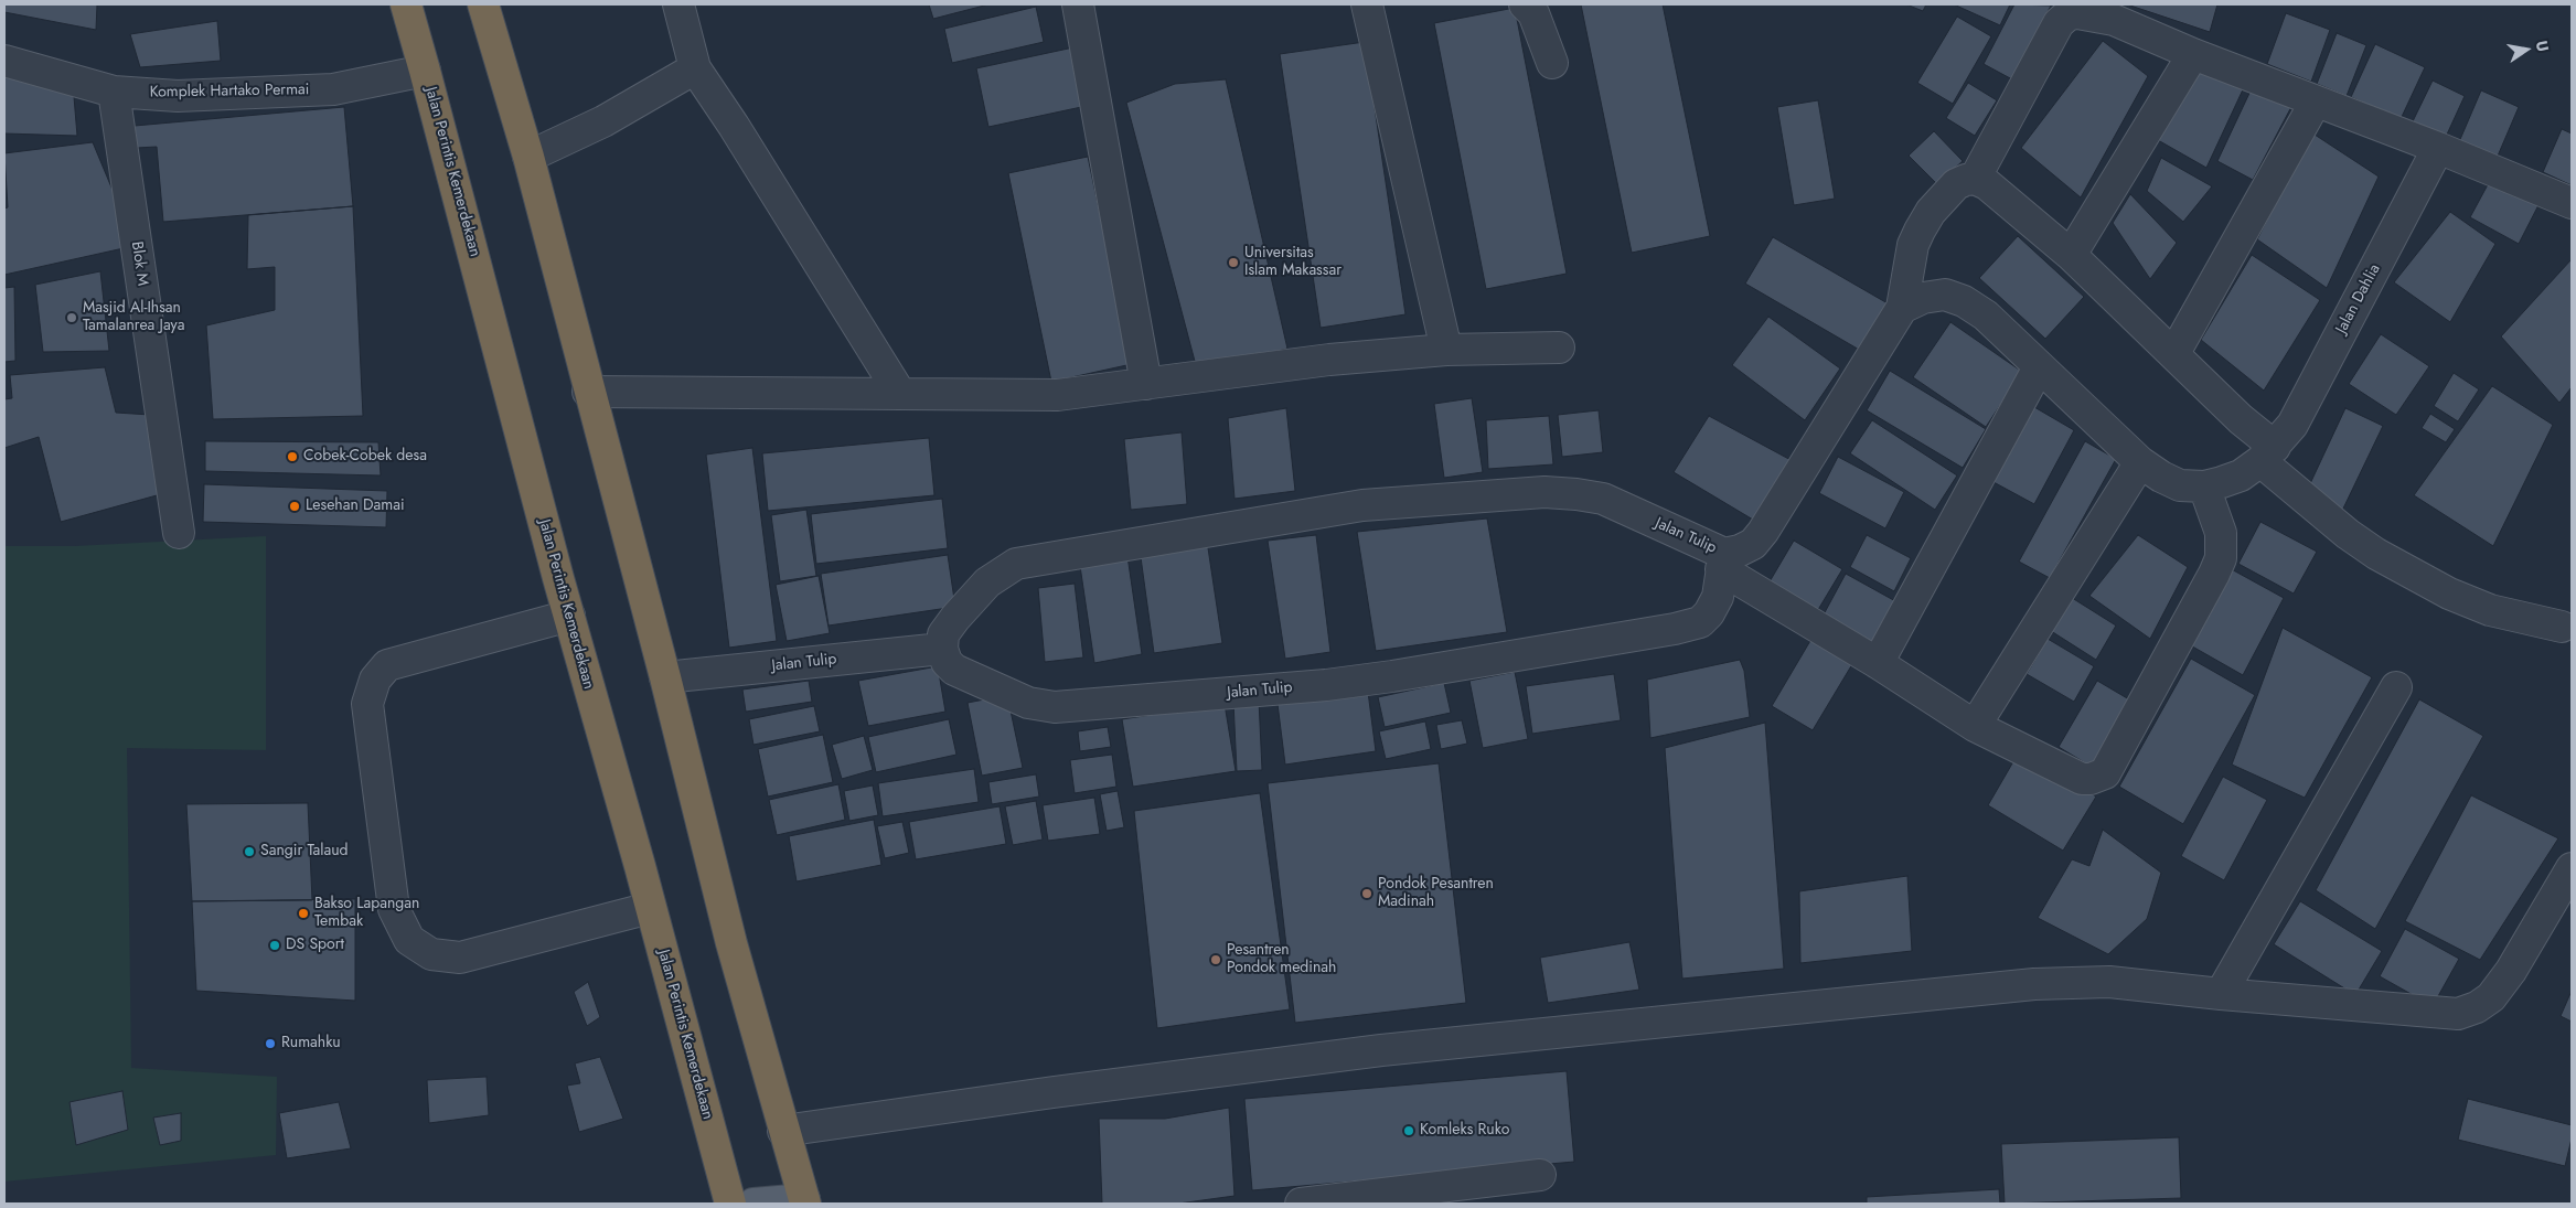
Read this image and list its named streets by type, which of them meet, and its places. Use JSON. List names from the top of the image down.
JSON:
{
  "streets": {
    "highway": ["Jalan Perintis Kemerdekaan"],
    "street": [
      "Komplek Hartako Permai",
      "Blok M",
      "Jalan Dahlia",
      "Jalan Tulip"
    ]
  },
  "crossings": [
    ["Komplek Hartako Permai", "Jalan Perintis Kemerdekaan"],
    ["Komplek Hartako Permai", "Blok M"]
  ],
  "places": [
    "Universitas Islam Makassar",
    "Masjid Al-Ihsan Tamalanrea Jaya",
    "Cobek-Cobek desa",
    "Lesehan Damai",
    "Sangir Talaud",
    "Pondok Pesantren Madinah",
    "Bakso Lapangan Tembak",
    "DS Sport",
    "Pesantren Pondok medinah",
    "Rumahku",
    "Komleks Ruko"
  ],
  "north": "right"
}
